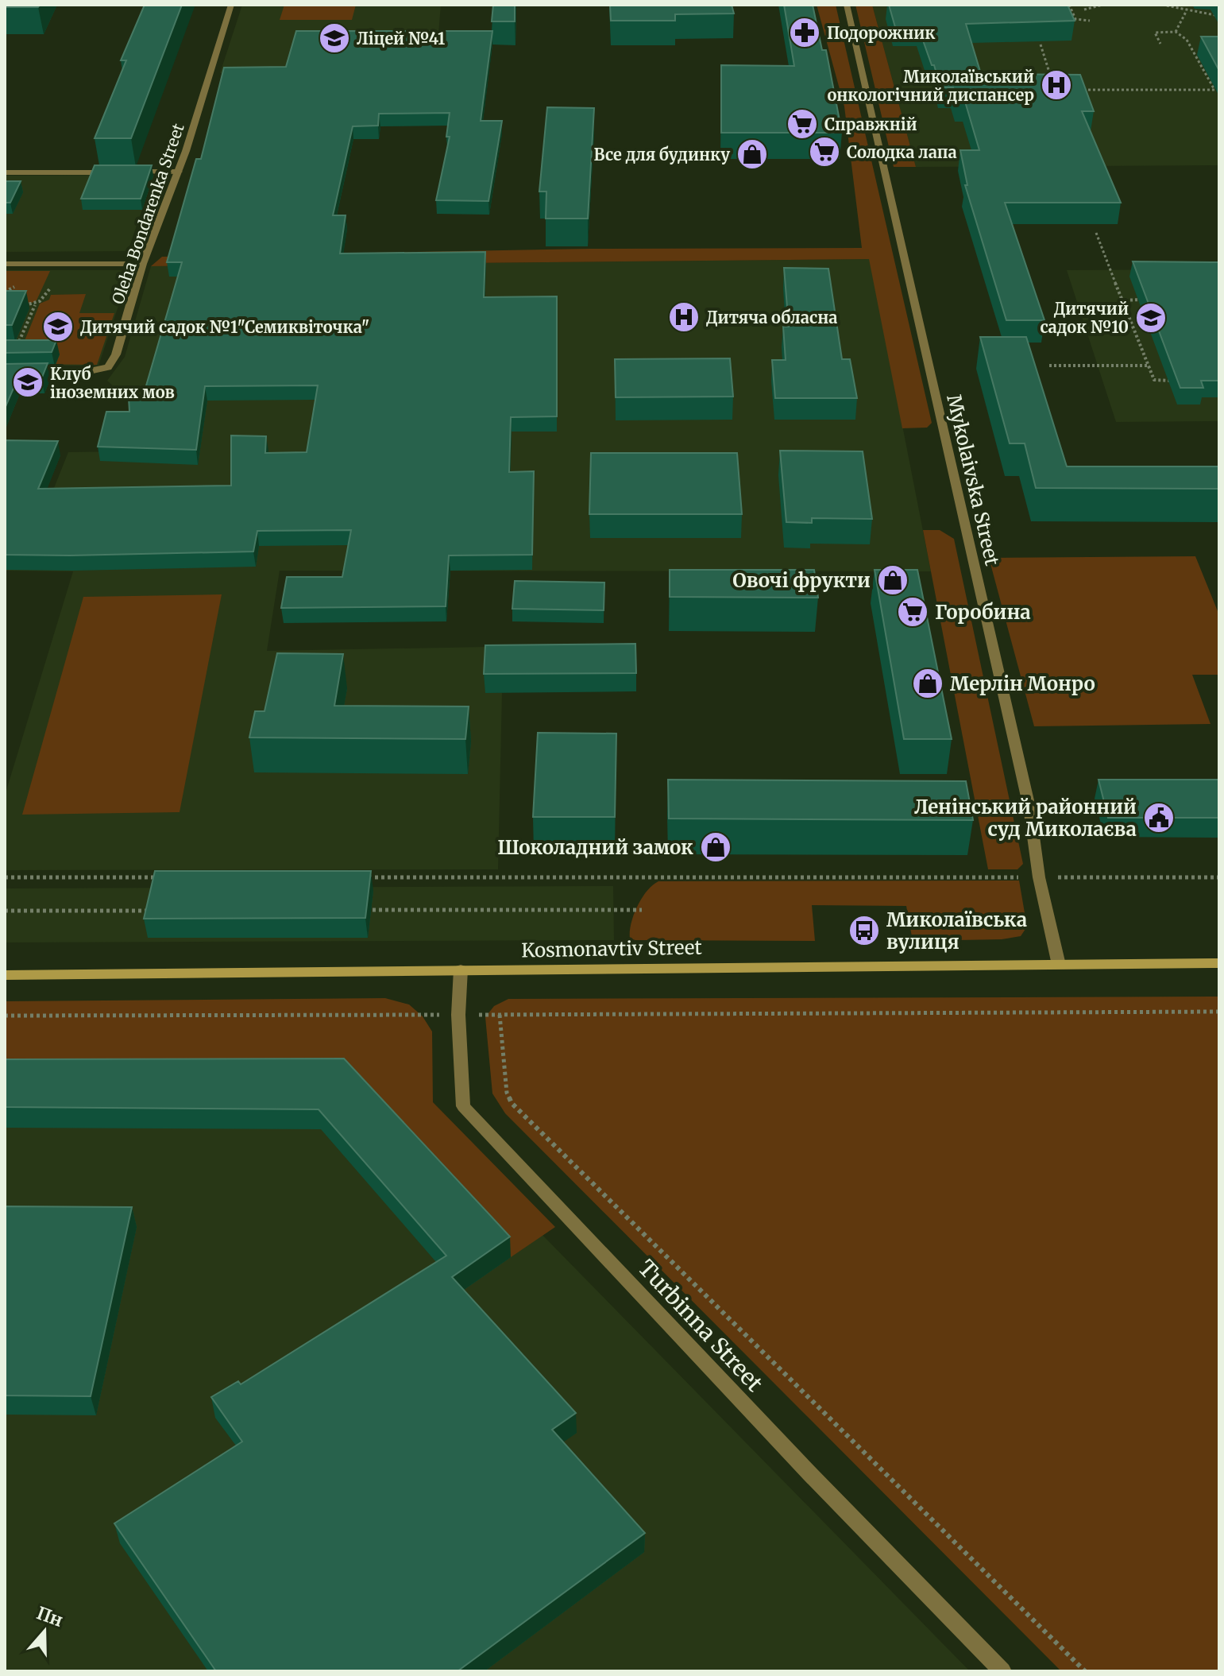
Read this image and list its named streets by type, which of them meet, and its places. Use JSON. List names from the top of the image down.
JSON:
{
  "streets": {
    "main road": ["Kosmonavtiv Street"],
    "street": ["Oleha Bondarenka Street", "Mykolaivska Street", "Turbinna Street"]
  },
  "crossings": [
    ["Mykolaivska Street", "Kosmonavtiv Street"],
    ["Kosmonavtiv Street", "Turbinna Street"]
  ],
  "places": {
    "pharmacy": ["Подорожник"],
    "school or university": [
      "Ліцей №41",
      "Дитячий садок №10",
      "Дитячий садок №1\"Семиквіточка\"",
      "Клуб іноземних мов"
    ],
    "hospital": ["Миколаївський онкологічний диспансер", "Дитяча обласна"],
    "supermarket": ["Справжній", "Солодка лапа", "Горобина"],
    "shop": [
      "Все для будинку",
      "Овочі фрукти",
      "Мерлін Монро",
      "Шоколадний замок"
    ],
    "public building": ["Ленінський районний суд Миколаєва"],
    "bus stop": ["Миколаївська вулиця"]
  },
  "north": "top"
}
